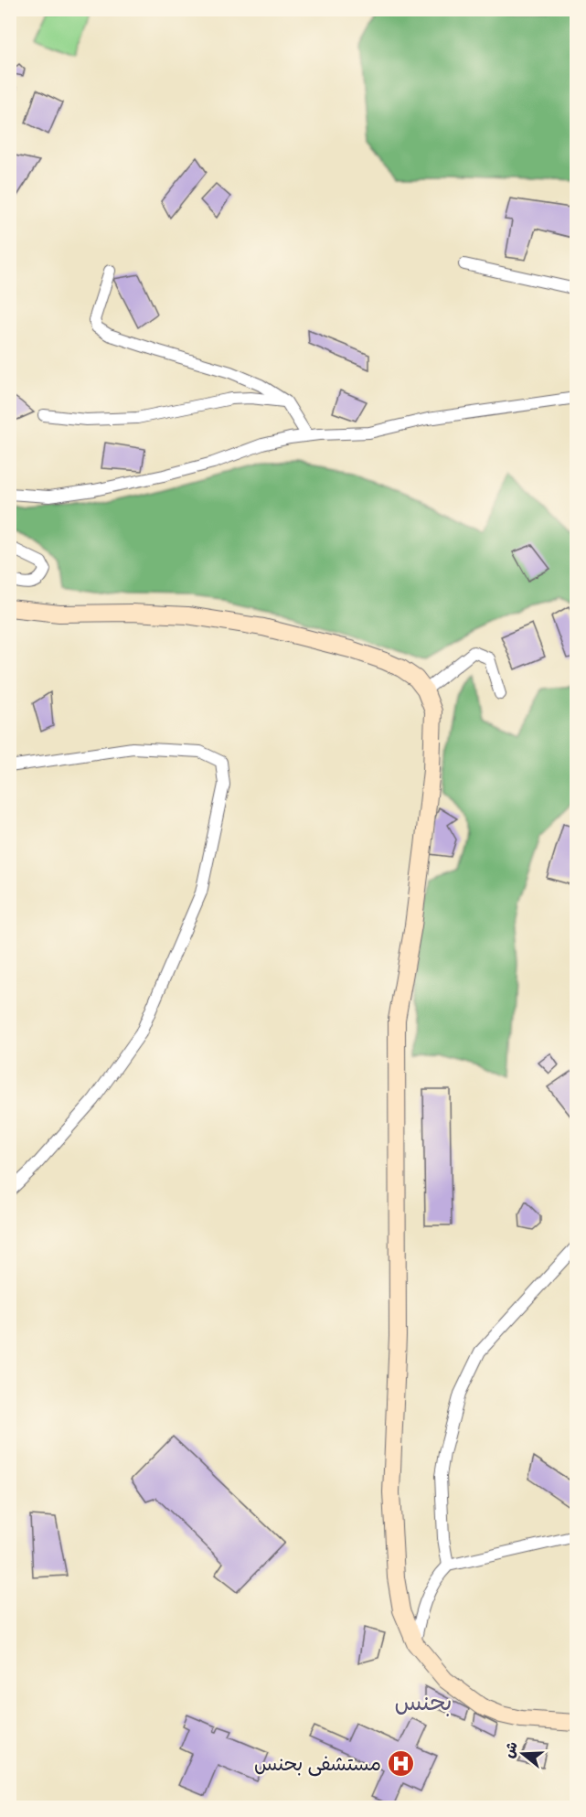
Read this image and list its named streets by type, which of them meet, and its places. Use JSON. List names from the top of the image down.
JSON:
{
  "districts": ["بحنس"],
  "places": {
    "hospital": ["مستشفى بحنس"]
  },
  "north": "left"
}
